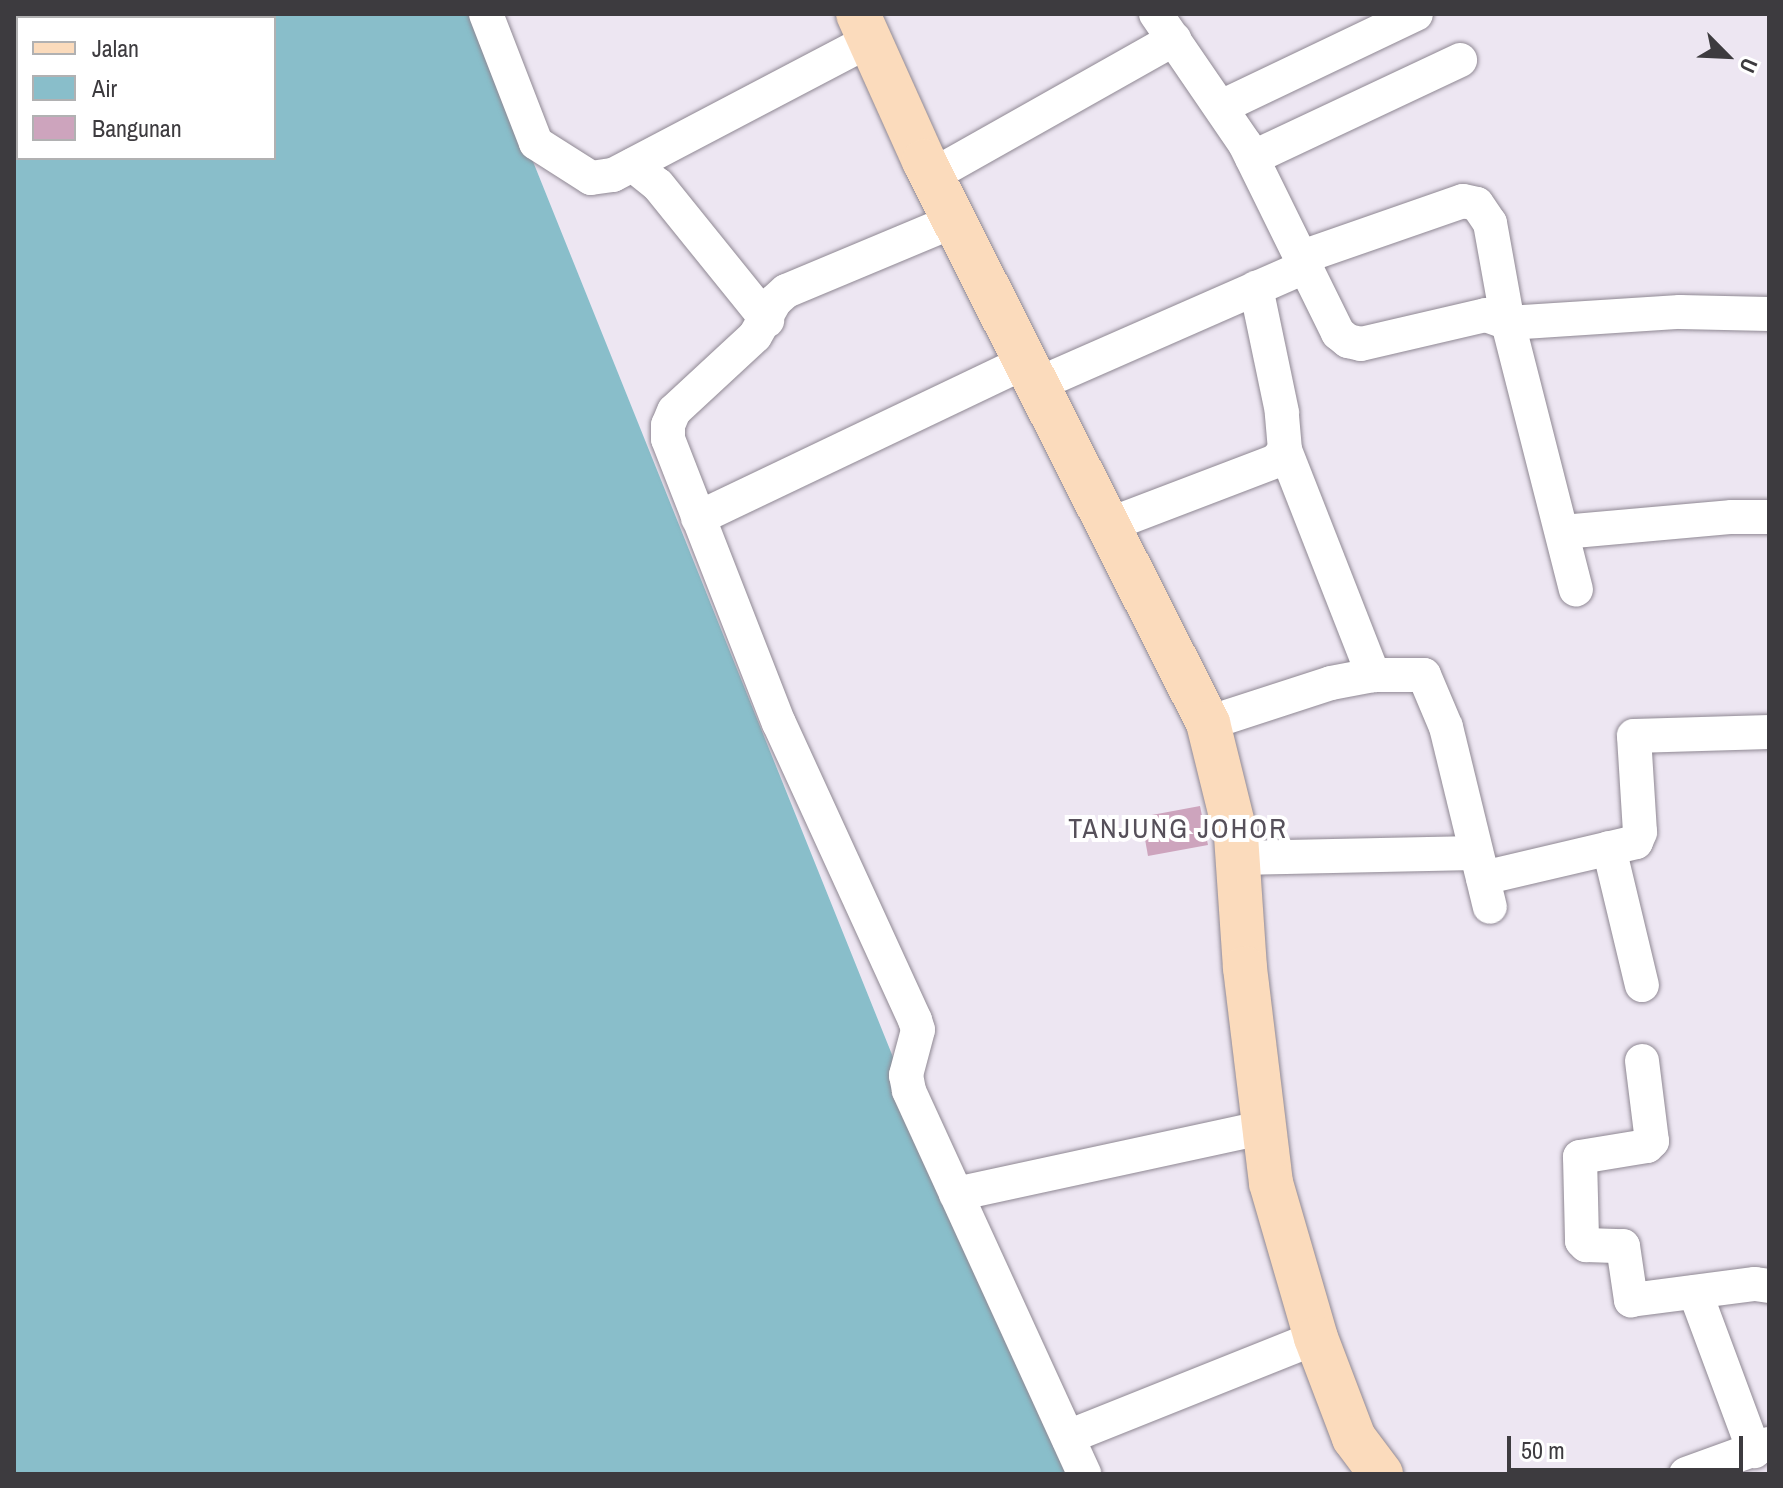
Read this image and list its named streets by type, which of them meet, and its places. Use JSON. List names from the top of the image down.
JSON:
{
  "districts": ["TANJUNG JOHOR"],
  "legend": ["Jalan", "Air", "Bangunan"],
  "scale_bar": "50 m",
  "north": "bottom right"
}
